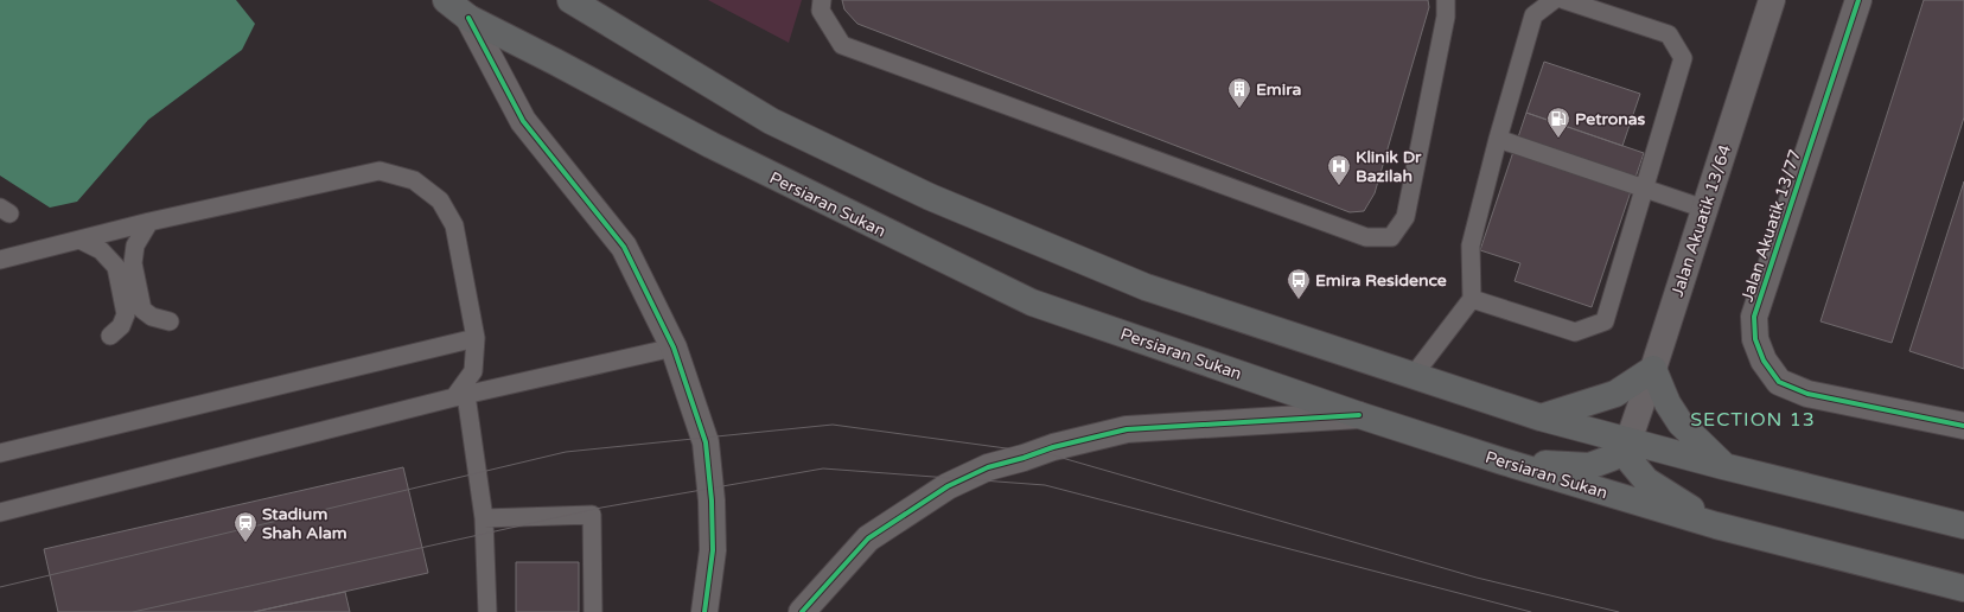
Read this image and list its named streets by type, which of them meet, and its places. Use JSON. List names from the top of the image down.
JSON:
{
  "streets": {
    "main road": ["Persiaran Sukan"],
    "street": ["Jalan Akuatik 13/64", "Jalan Akuatik 13/77"]
  },
  "districts": ["SECTION 13"],
  "places": {
    "building": ["Emira"],
    "fuel station": ["Petronas"],
    "hospital": ["Klinik Dr Bazilah"],
    "bus stop": ["Emira Residence"],
    "station": ["Stadium Shah Alam"]
  }
}
